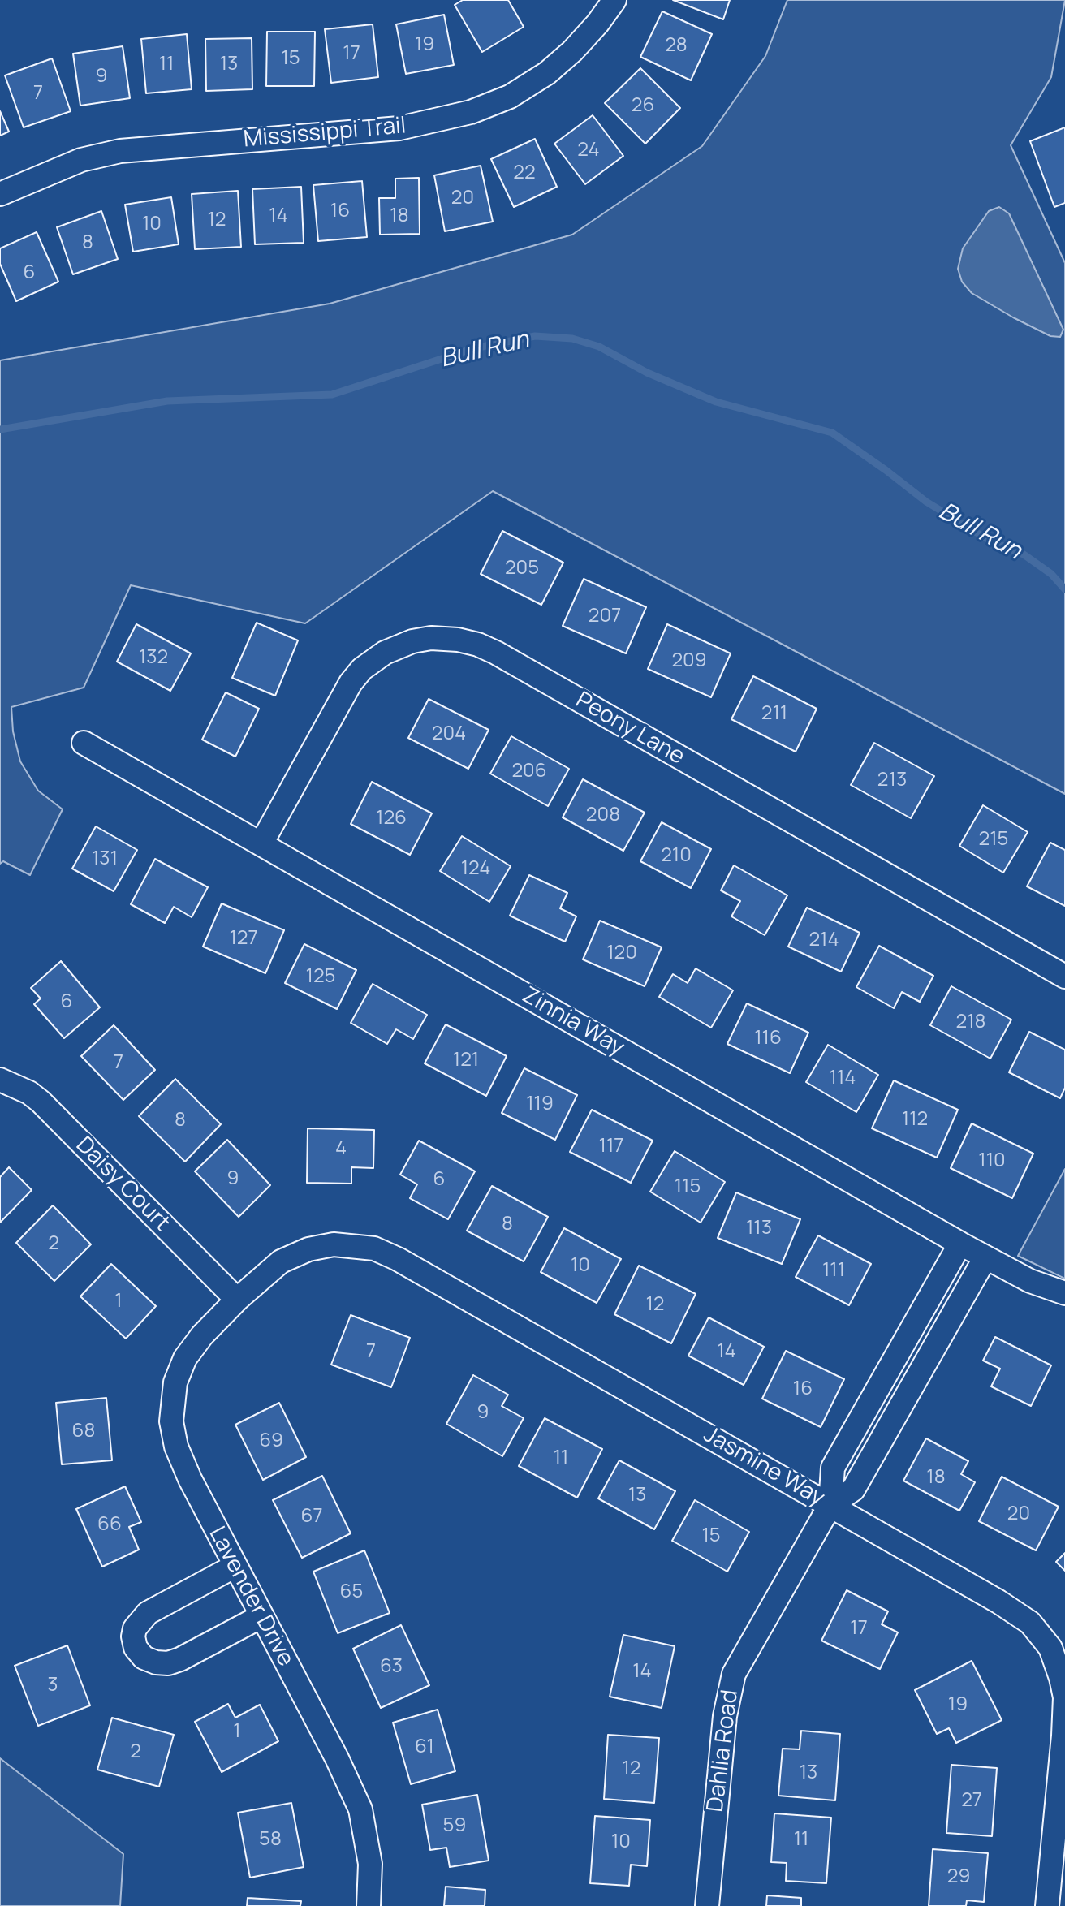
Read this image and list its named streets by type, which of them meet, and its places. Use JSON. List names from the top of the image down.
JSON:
{
  "streets": {
    "street": [
      "Mississippi Trail",
      "Peony Lane",
      "Zinnia Way",
      "Daisy Court",
      "Jasmine Way",
      "Lavender Drive",
      "Dahlia Road"
    ]
  },
  "crossings": [
    ["Peony Lane", "Zinnia Way"],
    ["Zinnia Way", "Dahlia Road"],
    ["Daisy Court", "Jasmine Way"],
    ["Daisy Court", "Lavender Drive"],
    ["Jasmine Way", "Lavender Drive"],
    ["Jasmine Way", "Dahlia Road"]
  ],
  "water": ["Bull Run"],
  "house_numbers": [
    "19",
    "28",
    "17",
    "15",
    "11",
    "13",
    "9",
    "7",
    "26",
    "24",
    "22",
    "20",
    "16",
    "14",
    "18",
    "12",
    "10",
    "8",
    "6",
    "205",
    "207",
    "132",
    "209",
    "211",
    "204",
    "206",
    "213",
    "208",
    "126",
    "215",
    "210",
    "131",
    "124",
    "127",
    "214",
    "120",
    "125",
    "6",
    "218",
    "116",
    "121",
    "7",
    "114",
    "119",
    "112",
    "8",
    "117",
    "4",
    "110",
    "9",
    "6",
    "115",
    "8",
    "113",
    "2",
    "10",
    "111",
    "1",
    "12",
    "7",
    "14",
    "16",
    "9",
    "68",
    "69",
    "11",
    "18",
    "13",
    "20",
    "67",
    "66",
    "15",
    "65",
    "17",
    "63",
    "14",
    "3",
    "19",
    "1",
    "61",
    "2",
    "12",
    "13",
    "27",
    "59",
    "58",
    "11",
    "10",
    "29"
  ]
}
